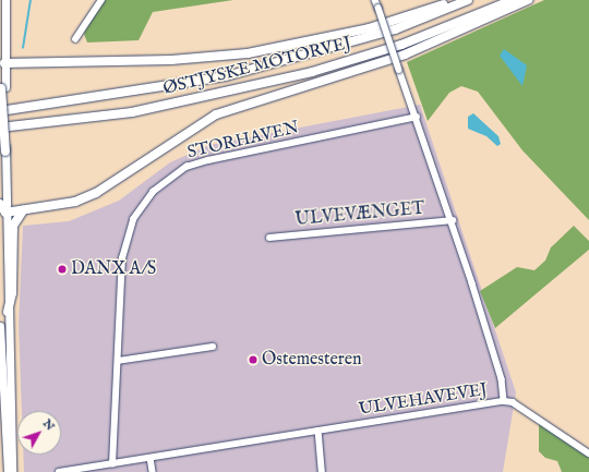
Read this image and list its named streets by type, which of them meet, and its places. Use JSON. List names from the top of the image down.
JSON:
{
  "streets": {
    "highway": ["ØSTJYSKE MOTORVEJ"],
    "street": ["STORHAVEN", "ULVEVÆNGET", "ULVEHAVEVEJ"]
  },
  "crossings": [
    ["STORHAVEN", "ULVEHAVEVEJ"],
    ["ULVEVÆNGET", "ULVEHAVEVEJ"]
  ],
  "places": ["DANX A/S", "Ostemesteren"],
  "north": "top right"
}
